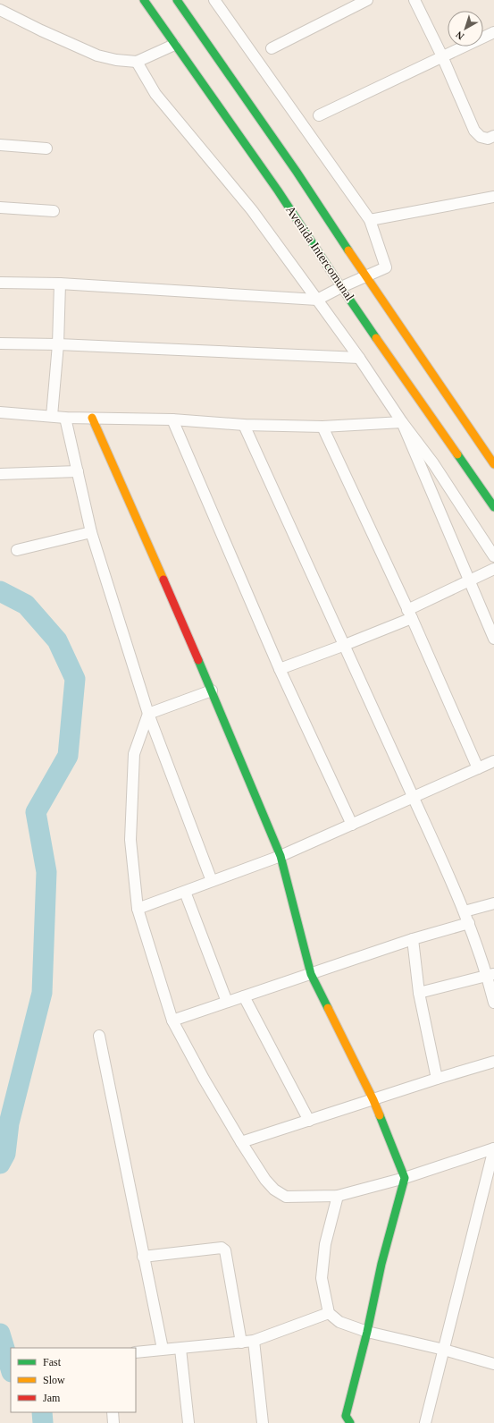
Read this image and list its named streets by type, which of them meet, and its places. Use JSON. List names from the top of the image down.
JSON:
{
  "streets": {
    "main road": ["Avenida Intercomunal"]
  },
  "legend": ["Fast", "Slow", "Jam"],
  "north": "bottom left"
}
